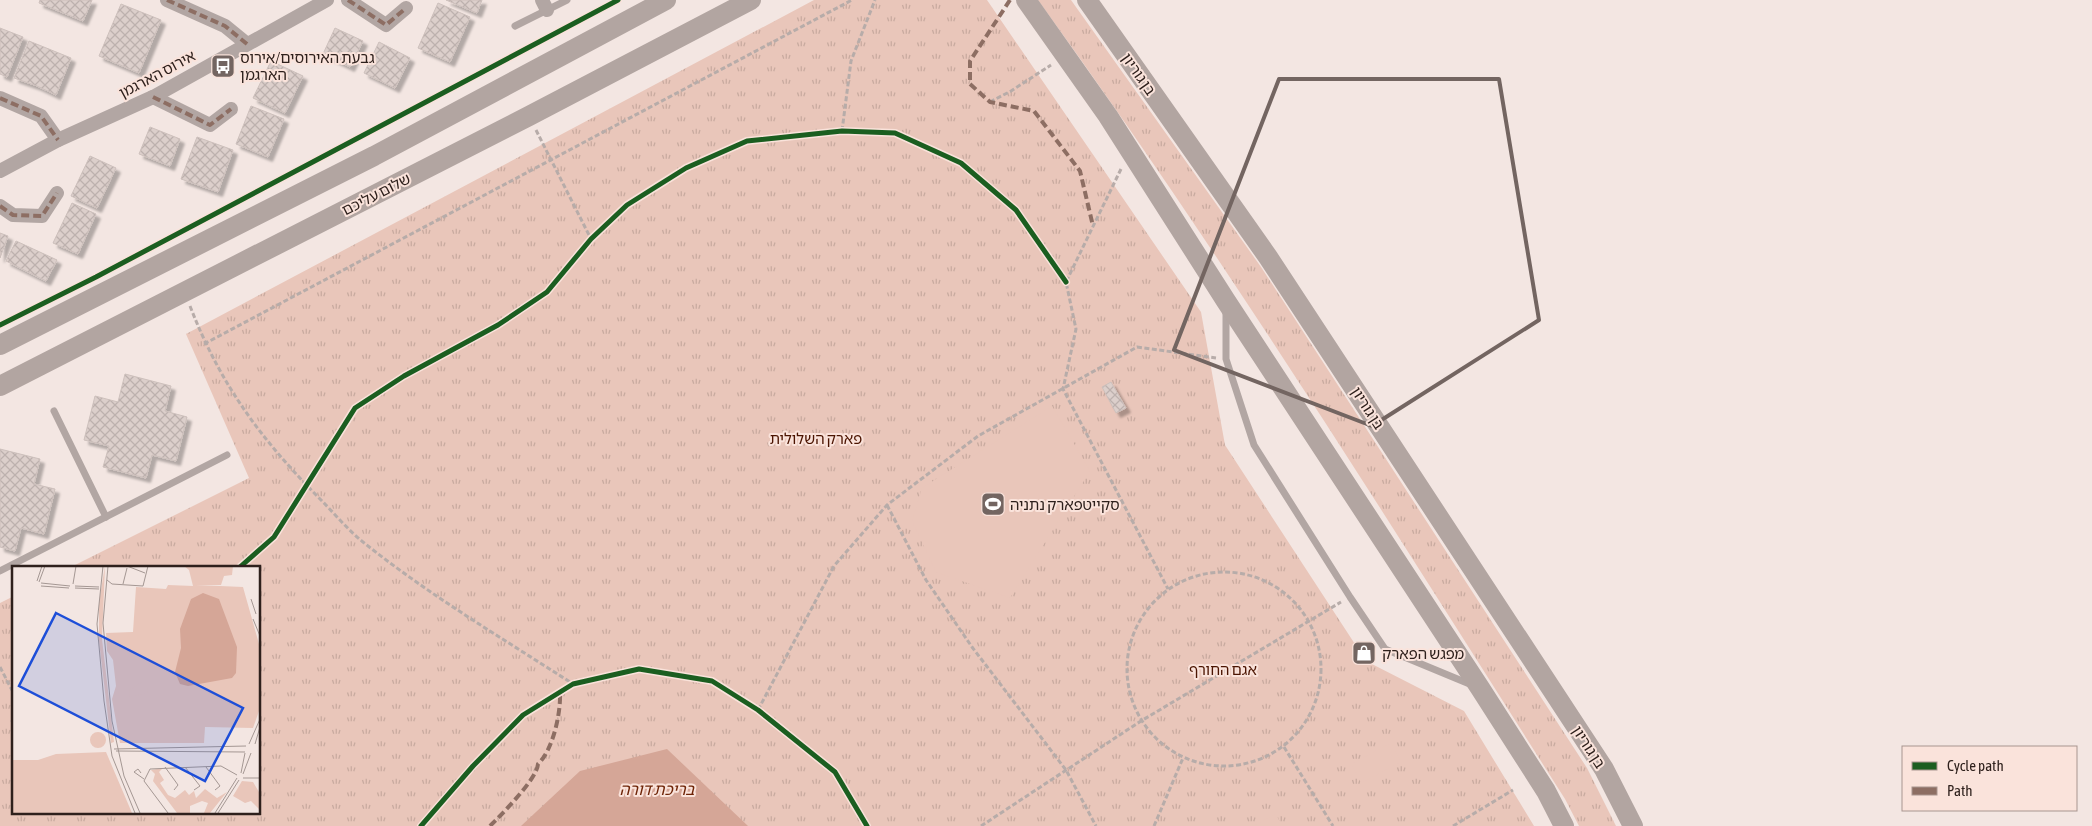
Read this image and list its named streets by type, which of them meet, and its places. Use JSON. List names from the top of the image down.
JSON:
{
  "streets": {
    "main road": ["בן גוריון", "שלום עליכם"],
    "street": ["אירוס הארגמן"]
  },
  "water": ["בריכת דורה"],
  "parks": ["פארק השלולית", "אגם החורף"],
  "places": {
    "bus stop": ["גבעת האירוסים/אירוס הארגמן"],
    "sports": ["סקייטפארק נתניה"],
    "shop": ["מפגש הפארק"]
  },
  "legend": ["Cycle path", "Path"]
}
